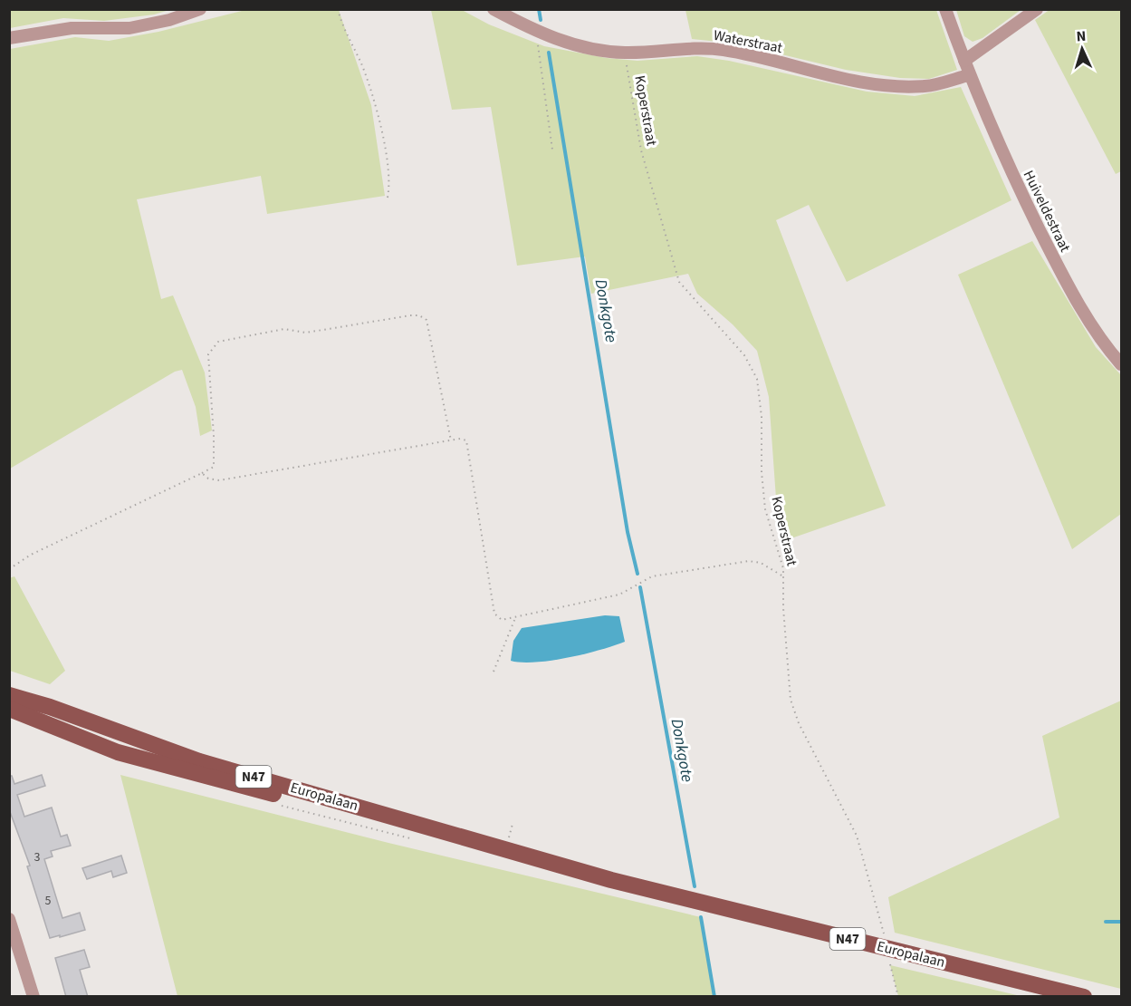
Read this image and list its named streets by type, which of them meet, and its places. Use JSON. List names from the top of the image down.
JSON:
{
  "streets": {
    "main road": ["N47", "Europalaan"],
    "street": ["Waterstraat", "Huiveldestraat"],
    "path": ["Koperstraat"]
  },
  "crossings": [
    ["Waterstraat", "Koperstraat"],
    ["Waterstraat", "Huiveldestraat"],
    ["Koperstraat", "Europalaan"]
  ],
  "water": ["Donkgote"],
  "house_numbers": ["3", "5"],
  "north": "top"
}
